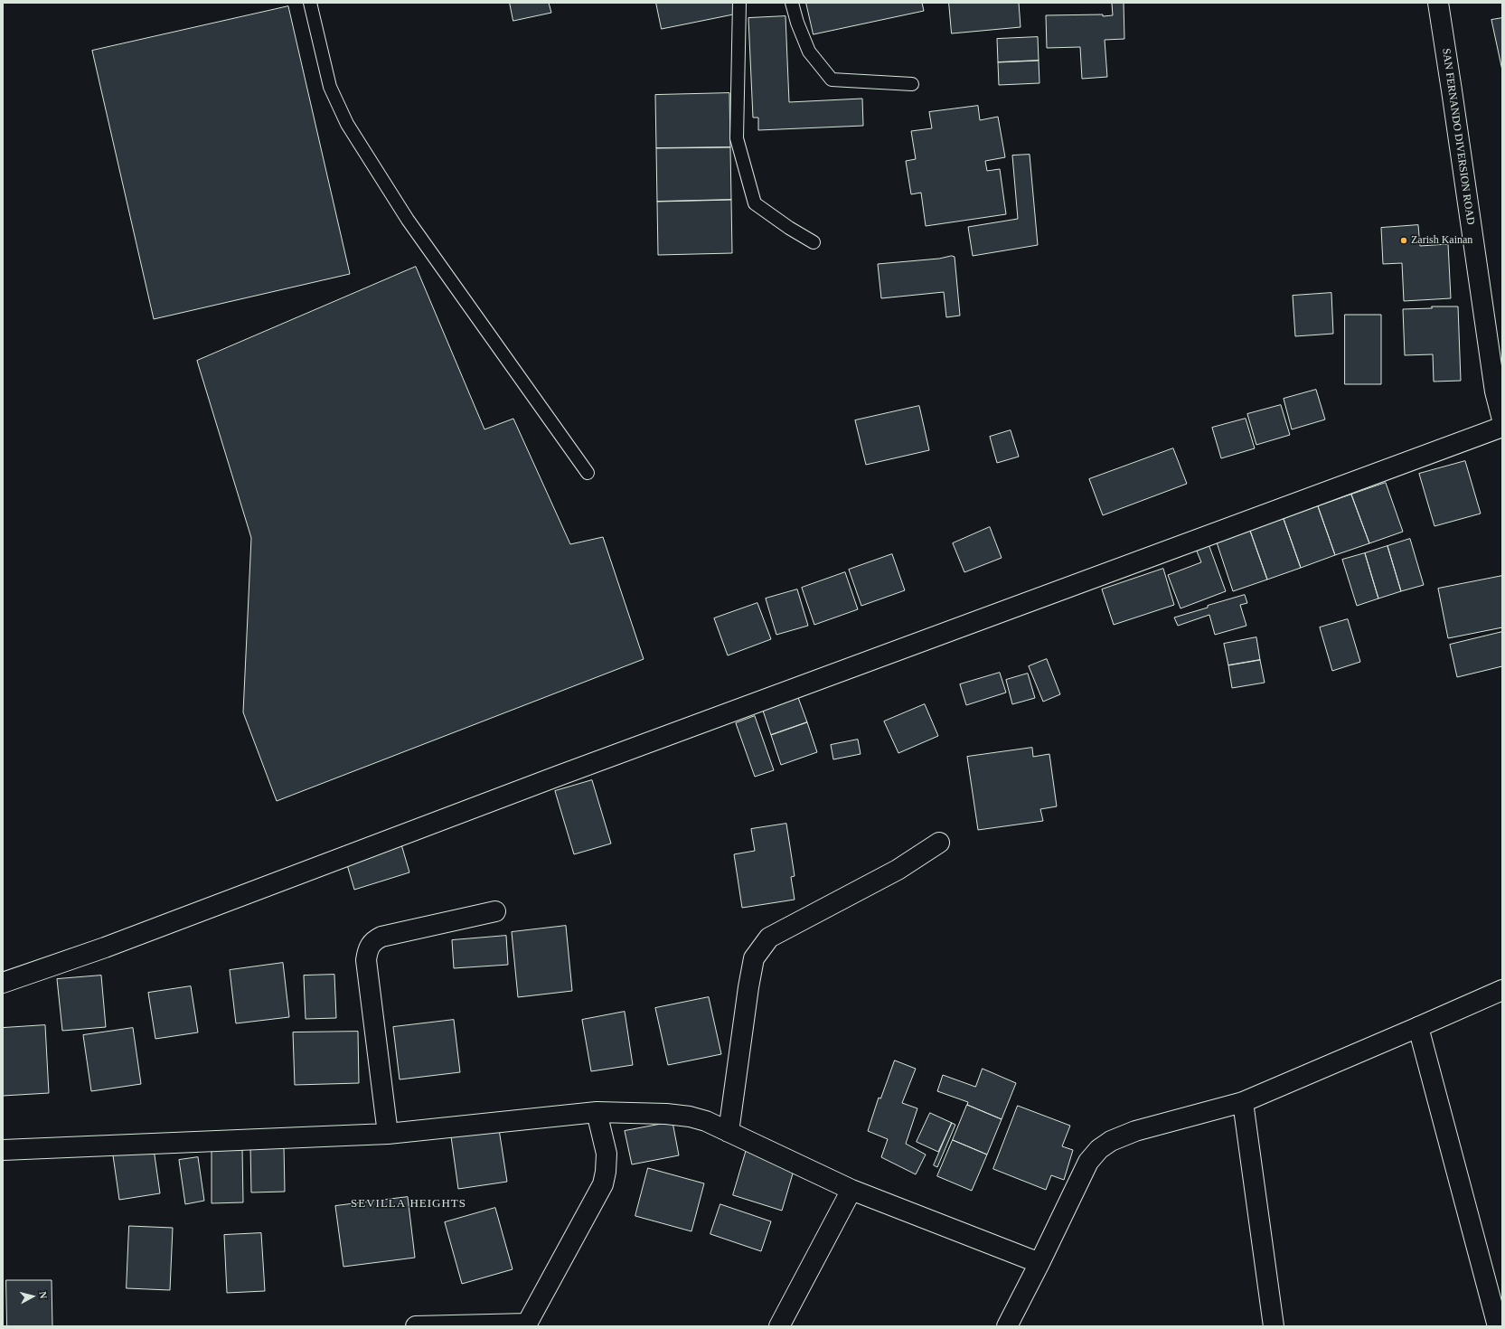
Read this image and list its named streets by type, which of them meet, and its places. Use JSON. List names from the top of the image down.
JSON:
{
  "streets": {
    "main road": ["SAN FERNANDO DIVERSION ROAD"]
  },
  "districts": ["SEVILLA HEIGHTS"],
  "places": ["Zarish Kainan"],
  "north": "right"
}
